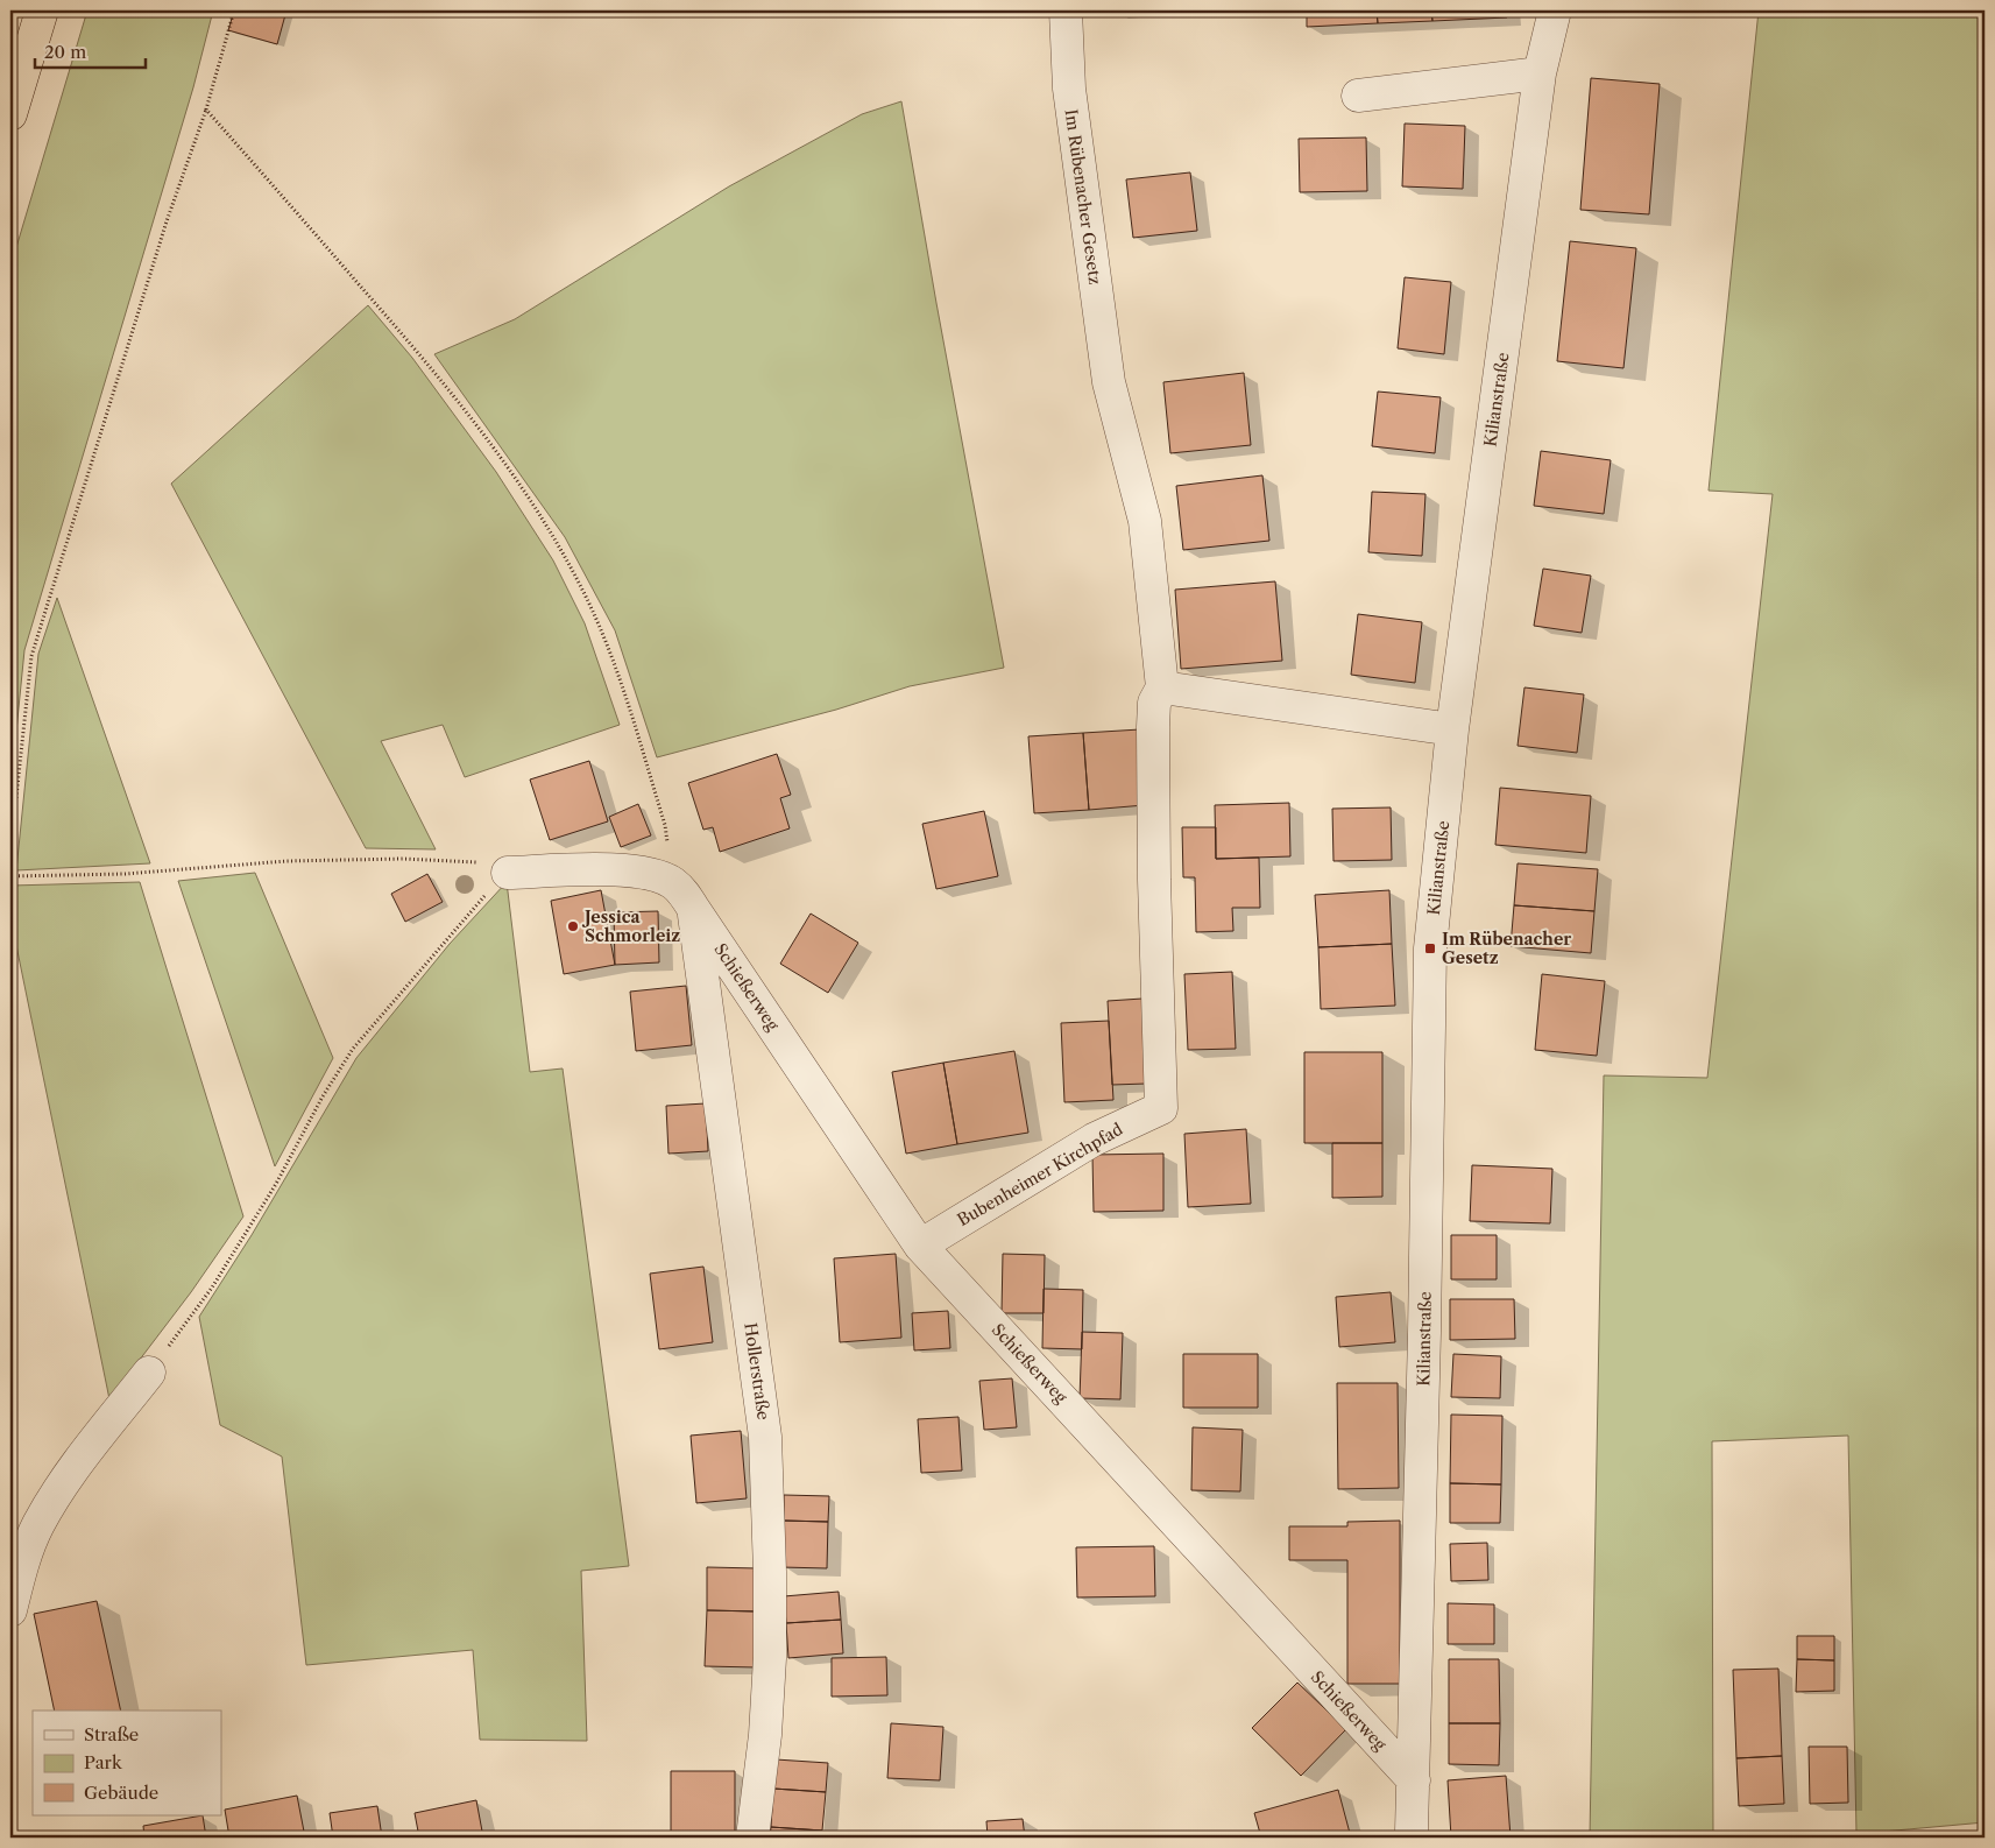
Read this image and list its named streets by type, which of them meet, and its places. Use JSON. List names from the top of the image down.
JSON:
{
  "streets": {
    "street": [
      "Im Rübenacher Gesetz",
      "Kilianstraße",
      "Schießerweg",
      "Bubenheimer Kirchpfad",
      "Hollerstraße"
    ]
  },
  "crossings": [
    ["Im Rübenacher Gesetz", "Bubenheimer Kirchpfad"],
    ["Kilianstraße", "Schießerweg"],
    ["Schießerweg", "Bubenheimer Kirchpfad"],
    ["Schießerweg", "Hollerstraße"]
  ],
  "places": {
    "other": ["Jessica Schmorleiz"],
    "transit": ["Im Rübenacher Gesetz"]
  },
  "legend": ["Straße", "Park", "Gebäude"],
  "scale_bar": "20 m"
}
